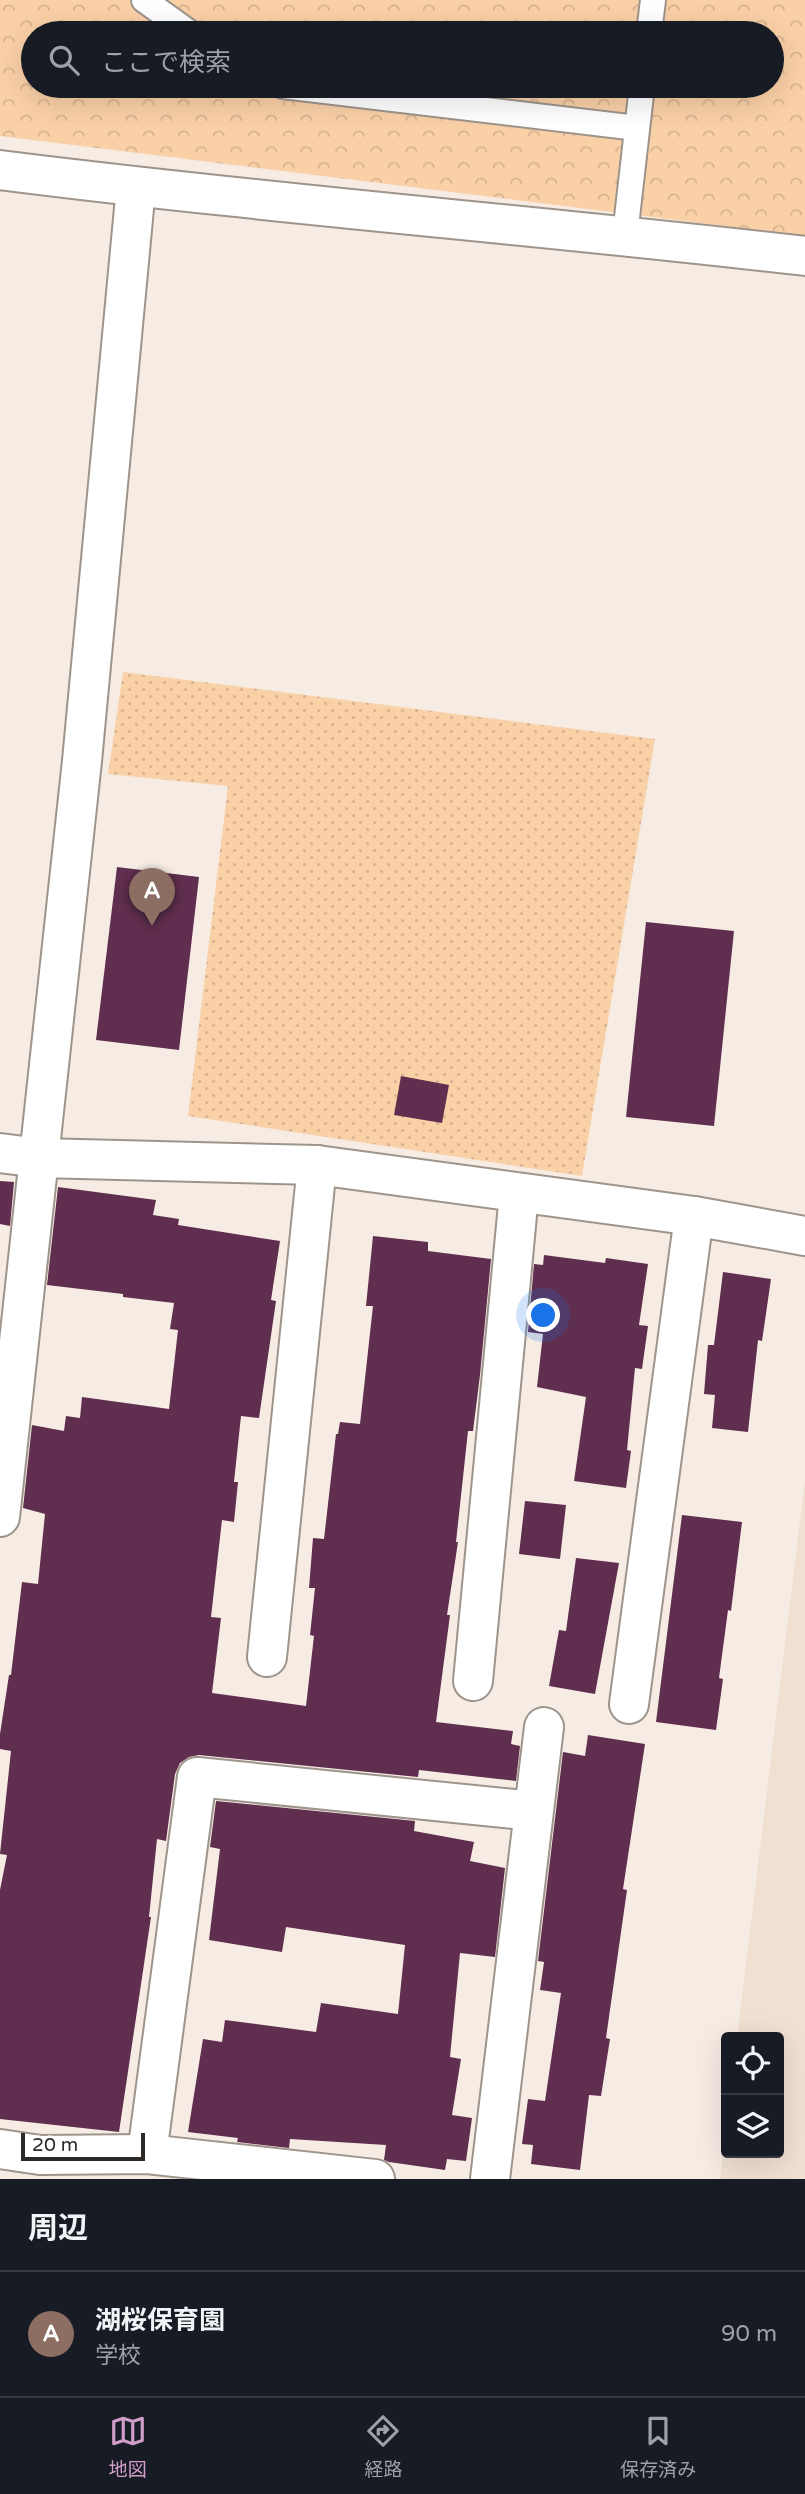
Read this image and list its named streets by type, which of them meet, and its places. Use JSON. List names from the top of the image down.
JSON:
{
  "scale_bar": "20 m",
  "page": {
    "search": "ここで検索",
    "pins": "A",
    "scale": "20 m",
    "heading": "周辺",
    "list": [
      {
        "mark": "A",
        "name": "湖桜保育園",
        "note": "学校",
        "value": "90 m"
      }
    ],
    "nav": ["地図", "経路", "保存済み"]
  }
}
